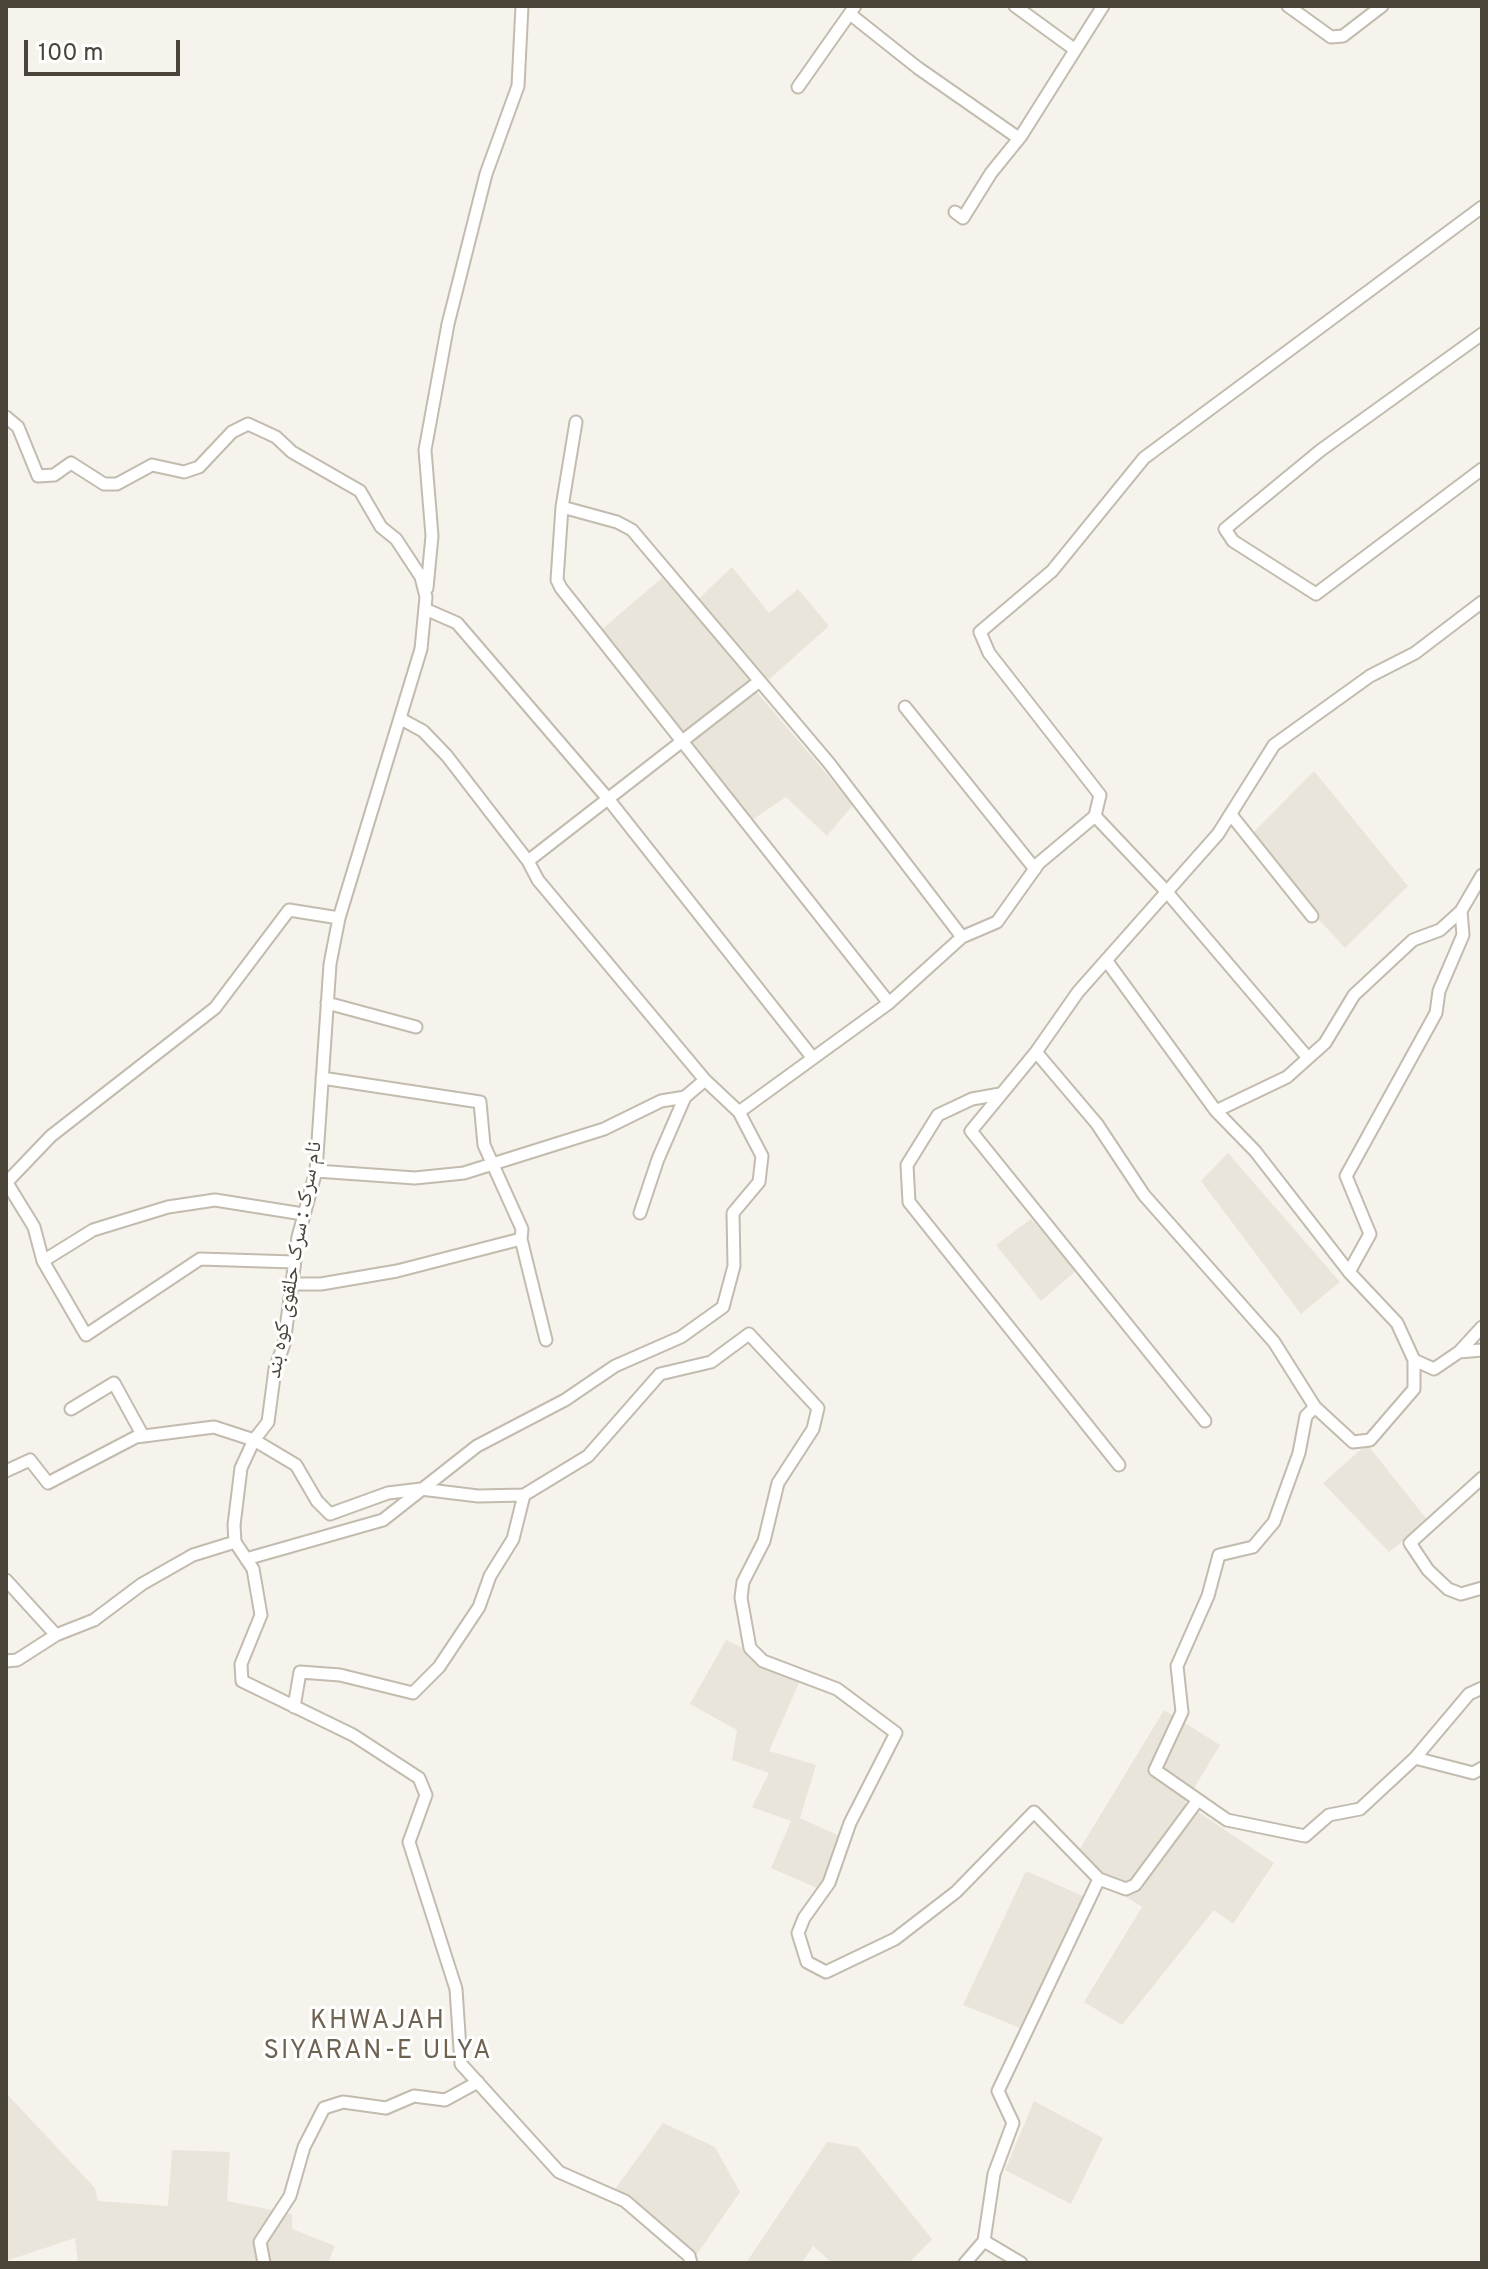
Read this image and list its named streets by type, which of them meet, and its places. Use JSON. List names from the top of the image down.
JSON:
{
  "streets": {
    "street": ["نام سرک : سرک حلقوی کوه بند"]
  },
  "districts": ["KHWAJAH SIYARAN-E ULYA"],
  "scale_bar": "100 m"
}
